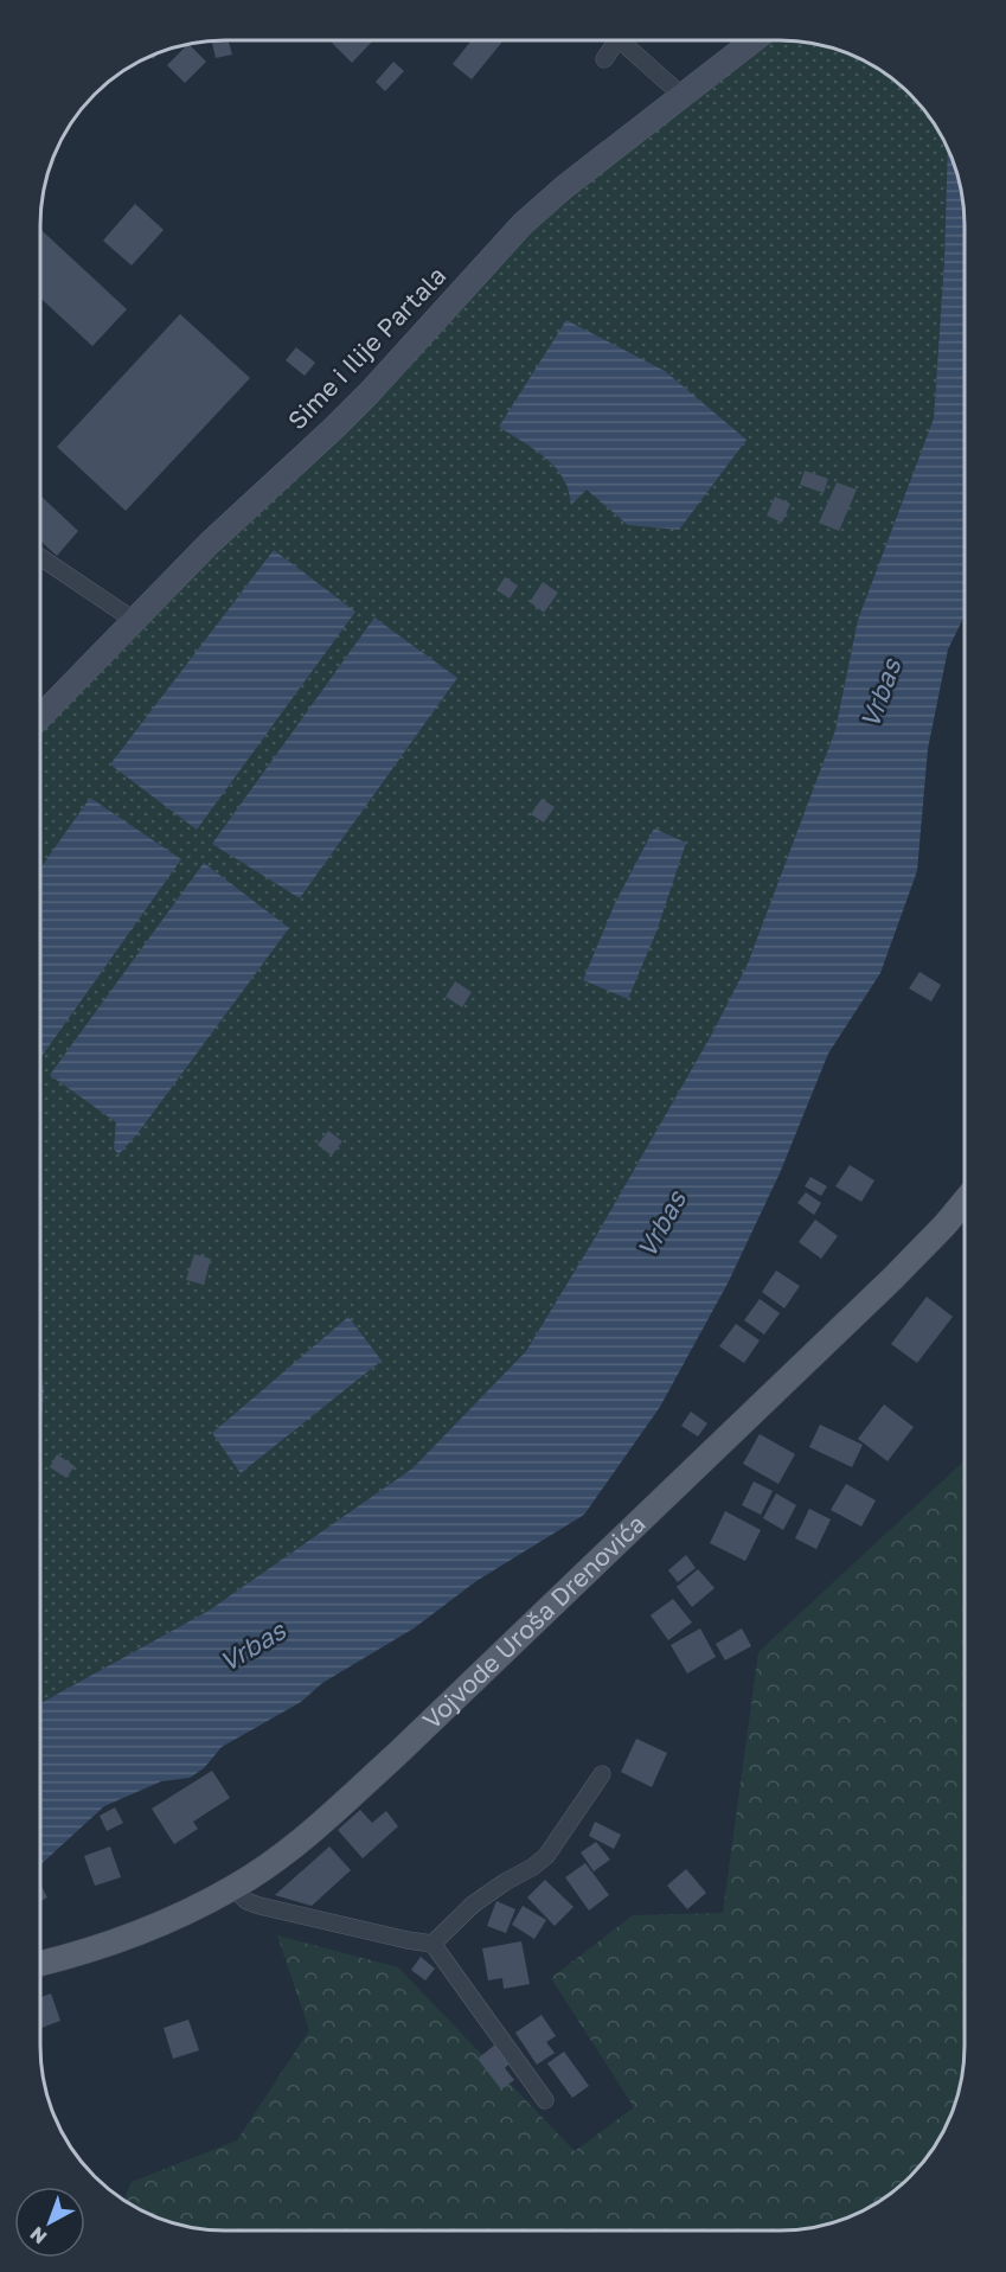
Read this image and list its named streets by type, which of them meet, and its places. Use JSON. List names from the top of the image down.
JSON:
{
  "streets": {
    "main road": ["Vojvode Uroša Drenovića"],
    "street": ["Sime i Ilije Partala"]
  },
  "water": ["Vrbas"],
  "north": "bottom left"
}
